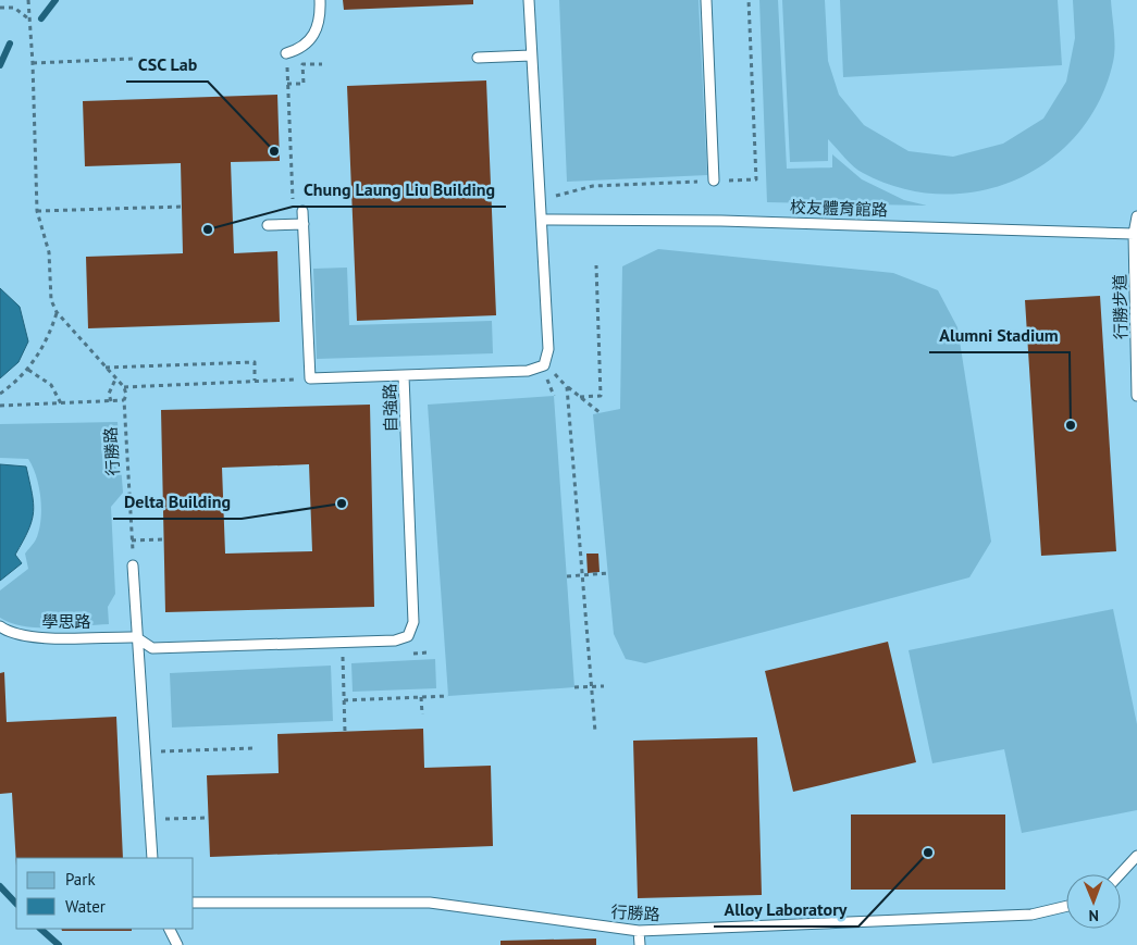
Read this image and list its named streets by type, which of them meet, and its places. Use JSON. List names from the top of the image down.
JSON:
{
  "streets": {
    "lane": [
      "校友體育館路",
      "行勝步道",
      "自強路",
      "行勝路",
      "學思路"
    ]
  },
  "crossings": [
    ["校友體育館路", "行勝步道"],
    ["自強路", "學思路"]
  ],
  "places": [
    "CSC Lab",
    "Chung Laung Liu Building",
    "Alumni Stadium",
    "Delta Building",
    "Alloy Laboratory"
  ],
  "legend": ["Park", "Water"],
  "north": "bottom"
}
